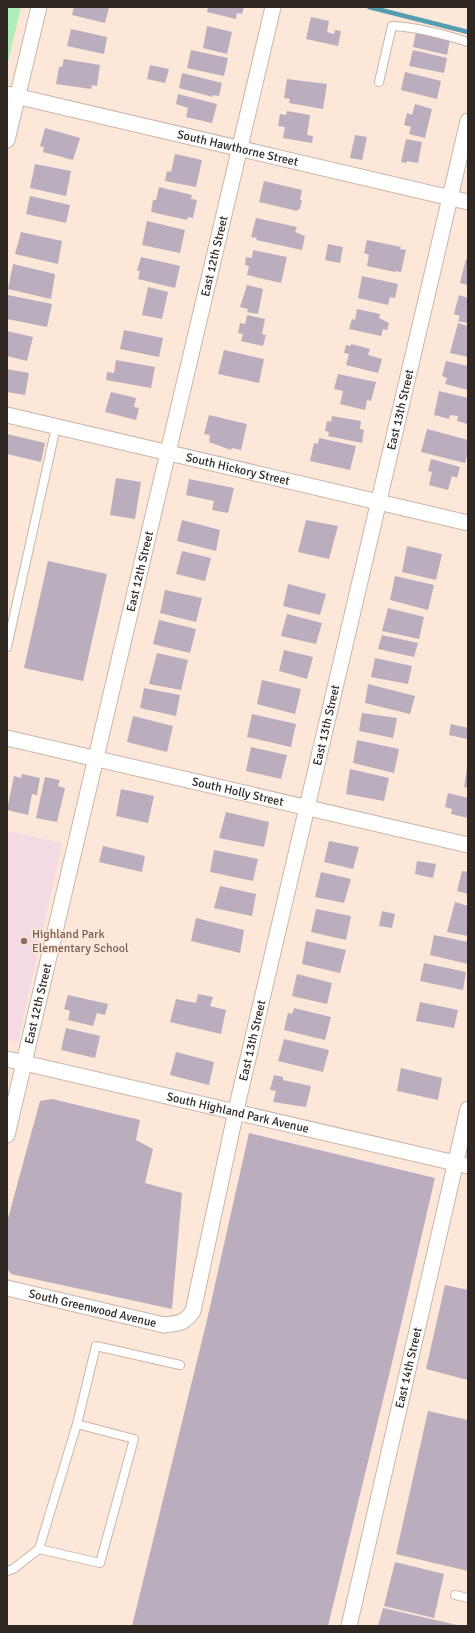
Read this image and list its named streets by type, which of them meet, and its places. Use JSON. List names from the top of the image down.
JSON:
{
  "streets": {
    "street": [
      "South Hawthorne Street",
      "East 12th Street",
      "East 13th Street",
      "South Hickory Street",
      "South Holly Street",
      "South Highland Park Avenue",
      "South Greenwood Avenue",
      "East 14th Street"
    ]
  },
  "crossings": [
    ["South Hawthorne Street", "East 12th Street"],
    ["South Hawthorne Street", "East 13th Street"],
    ["East 12th Street", "South Hickory Street"],
    ["East 12th Street", "South Holly Street"],
    ["East 12th Street", "South Highland Park Avenue"],
    ["East 13th Street", "South Hickory Street"],
    ["East 13th Street", "South Holly Street"],
    ["East 13th Street", "South Highland Park Avenue"],
    ["East 13th Street", "South Greenwood Avenue"],
    ["South Highland Park Avenue", "East 14th Street"]
  ],
  "places": ["Highland Park Elementary School"]
}
